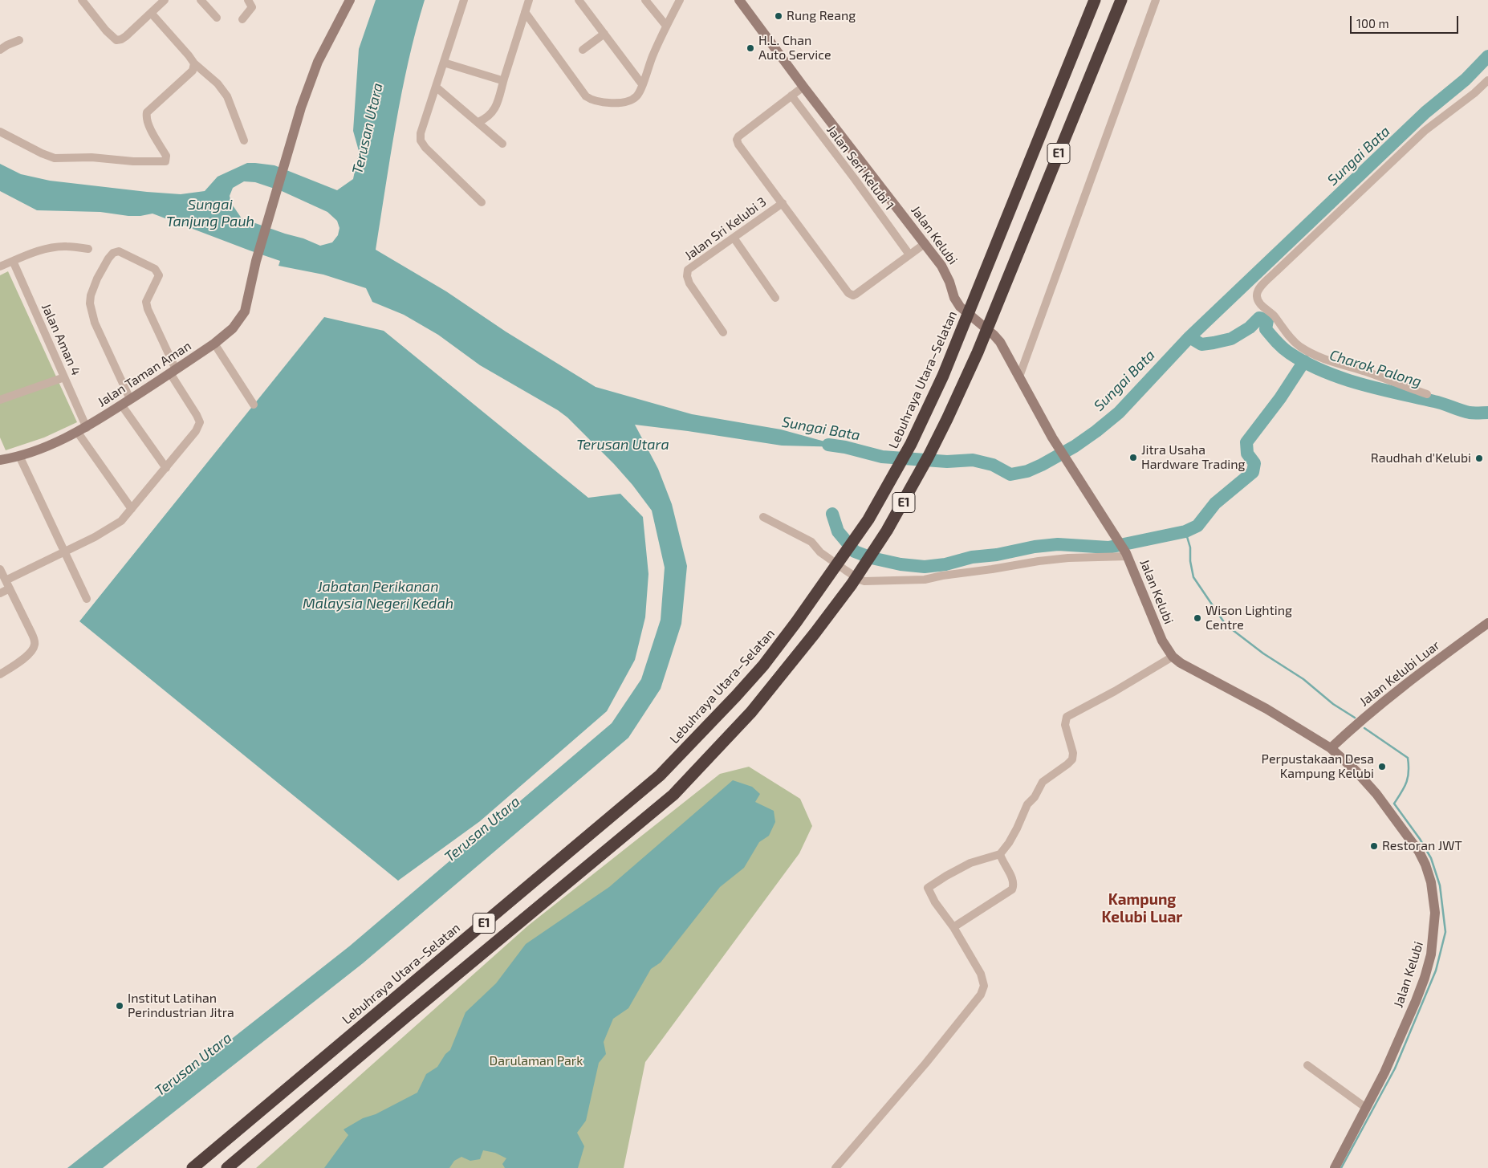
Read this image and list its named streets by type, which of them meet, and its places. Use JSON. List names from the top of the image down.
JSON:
{
  "streets": {
    "highway": ["E1", "Lebuhraya Utara–Selatan"],
    "main road": ["Jalan Kelubi", "Jalan Taman Aman", "Jalan Kelubi Luar"],
    "street": ["Jalan Seri Kelubi 1", "Jalan Sri Kelubi 3", "Jalan Aman 4"]
  },
  "crossings": [
    ["Jalan Seri Kelubi 1", "Jalan Sri Kelubi 3"],
    ["Jalan Sri Kelubi 3", "Jalan Kelubi"],
    ["Jalan Kelubi", "Jalan Kelubi Luar"],
    ["Jalan Aman 4", "Jalan Taman Aman"]
  ],
  "districts": ["Kampung Kelubi Luar"],
  "water": [
    "Terusan Utara",
    "Sungai Bata",
    "Sungai Tanjung Pauh",
    "Charok Palong",
    "Jabatan Perikanan Malaysia Negeri Kedah"
  ],
  "parks": ["Darulaman Park"],
  "places": [
    "Rung Reang",
    "H.L. Chan Auto Service",
    "Jitra Usaha Hardware Trading",
    "Raudhah d'Kelubi",
    "Wison Lighting Centre",
    "Perpustakaan Desa Kampung Kelubi",
    "Restoran JWT",
    "Institut Latihan Perindustrian Jitra"
  ],
  "scale_bar": "100 m"
}
